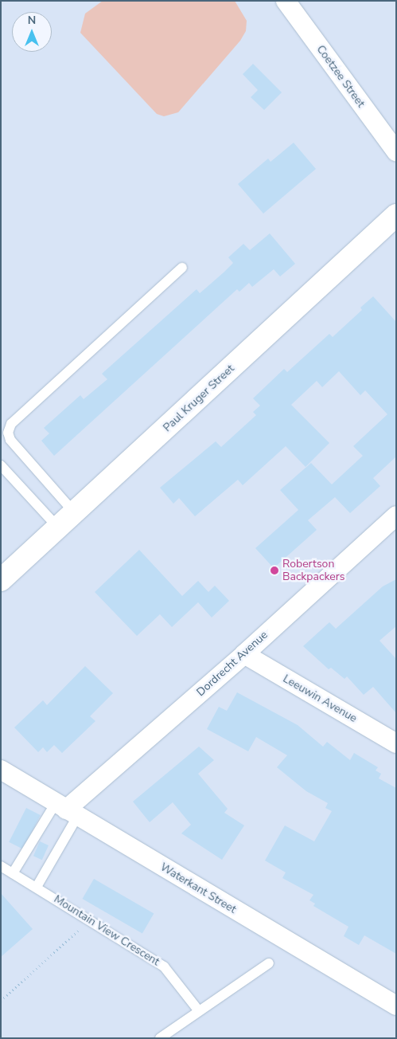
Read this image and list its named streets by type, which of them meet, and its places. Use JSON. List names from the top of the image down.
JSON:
{
  "streets": {
    "street": [
      "Coetzee Street",
      "Paul Kruger Street",
      "Dordrecht Avenue",
      "Leeuwin Avenue",
      "Waterkant Street"
    ],
    "lane": ["Mountain View Crescent"]
  },
  "crossings": [
    ["Dordrecht Avenue", "Leeuwin Avenue"],
    ["Dordrecht Avenue", "Waterkant Street"]
  ],
  "places": ["Robertson Backpackers"],
  "north": "top"
}
